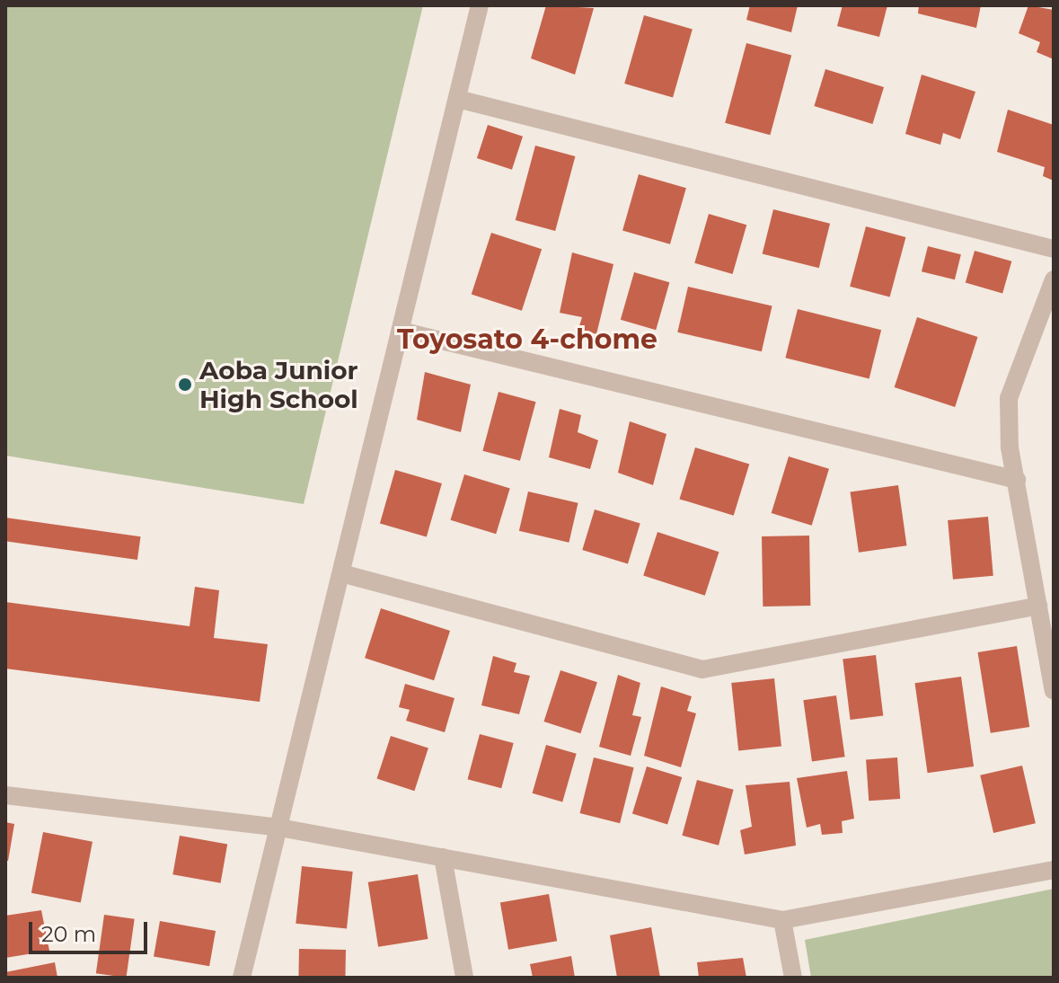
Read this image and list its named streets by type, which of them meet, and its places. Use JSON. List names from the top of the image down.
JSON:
{
  "districts": ["Toyosato 4-chome"],
  "places": ["Aoba Junior High School"],
  "scale_bar": "20 m"
}
